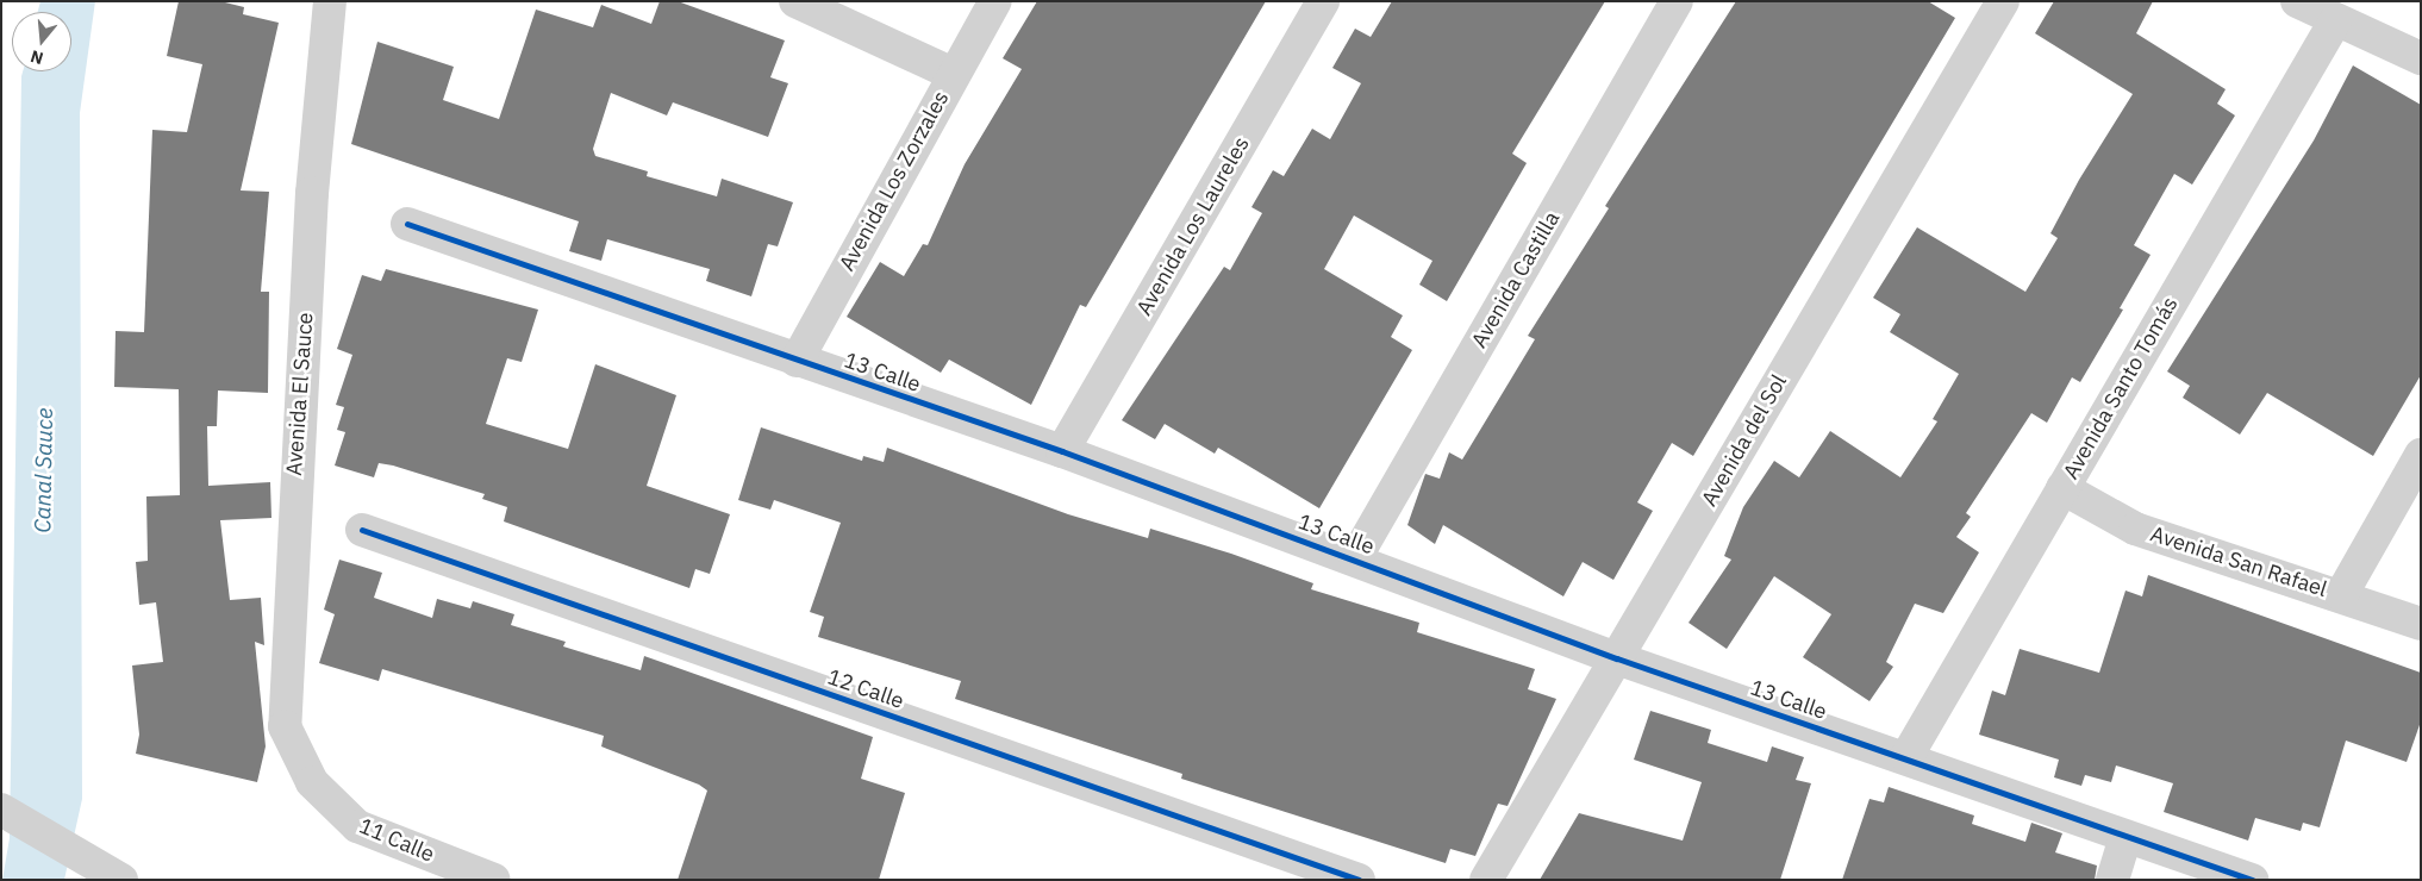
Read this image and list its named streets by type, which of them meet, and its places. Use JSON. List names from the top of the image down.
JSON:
{
  "streets": {
    "street": [
      "Avenida Los Zorzales",
      "Avenida Los Laureles",
      "Avenida Castilla",
      "13 Calle",
      "Avenida Santo Tomás",
      "Avenida El Sauce",
      "Avenida del Sol",
      "Avenida San Rafael",
      "12 Calle",
      "11 Calle"
    ]
  },
  "crossings": [
    ["Avenida Los Zorzales", "13 Calle"],
    ["Avenida Los Laureles", "13 Calle"],
    ["Avenida Castilla", "13 Calle"],
    ["13 Calle", "Avenida Santo Tomás"],
    ["13 Calle", "Avenida del Sol"],
    ["Avenida Santo Tomás", "Avenida San Rafael"],
    ["Avenida El Sauce", "11 Calle"]
  ],
  "water": ["Canal Sauce"],
  "north": "bottom"
}
